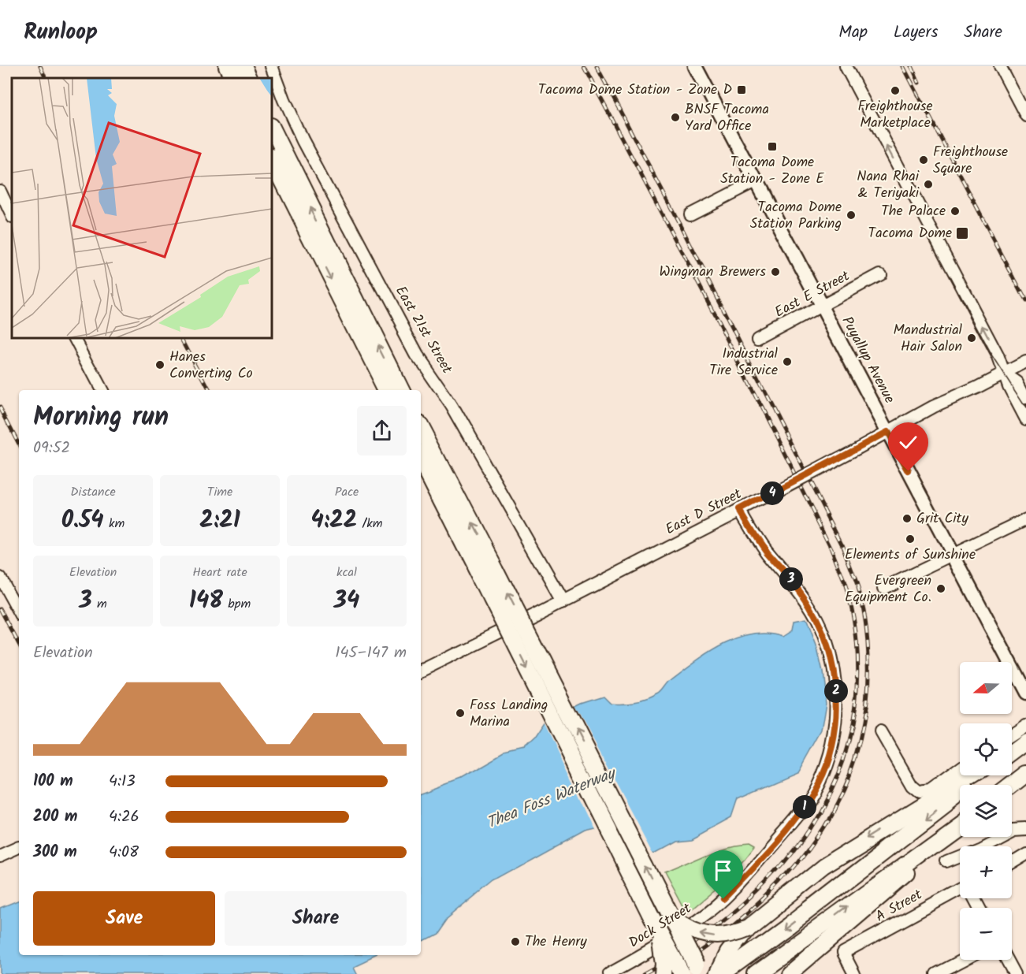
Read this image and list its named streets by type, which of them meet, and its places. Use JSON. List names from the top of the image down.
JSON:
{
  "streets": {
    "main road": ["Puyallup Avenue"],
    "street": [
      "East E Street",
      "East 21st Street",
      "East D Street",
      "A Street",
      "Dock Street"
    ]
  },
  "crossings": [
    ["East E Street", "Puyallup Avenue"],
    ["East 21st Street", "East D Street"],
    ["Puyallup Avenue", "East D Street"],
    ["East D Street", "Dock Street"]
  ],
  "water": ["Thea Foss Waterway"],
  "places": {
    "transit": ["Tacoma Dome Station - Zone D", "Tacoma Dome Station - Zone E", "Tacoma Dome"],
    "other": [
      "Freighthouse Marketplace",
      "BNSF Tacoma Yard Office",
      "Freighthouse Square",
      "Nana Rhai & Teriyaki",
      "The Palace",
      "Tacoma Dome Station Parking",
      "Wingman Brewers",
      "Mandustrial Hair Salon",
      "Industrial Tire Service",
      "Hanes Converting Co",
      "Grit City",
      "Elements of Sunshine",
      "Evergreen Equipment Co.",
      "Foss Landing Marina",
      "The Henry"
    ]
  },
  "north": "left",
  "page": {
    "header": "Runloop",
    "nav": ["Map", "Layers", "Share"],
    "heading": ["Morning run", "09:52"],
    "stats": [
      ["Distance", "0.54 km"],
      ["Time", "2:21"],
      ["Pace", "4:22 /km"],
      ["Elevation", "3 m"],
      ["Heart rate", "148 bpm"],
      ["kcal", "34"]
    ],
    "pins": [
      "4",
      "3",
      "2",
      "1"
    ],
    "chart": ["Elevation", "145–147 m"],
    "map_buttons": ["+", "−"],
    "list": [
      {
        "name": "100 m",
        "note": "4:13"
      },
      {
        "name": "200 m",
        "note": "4:26"
      },
      {
        "name": "300 m",
        "note": "4:08"
      }
    ],
    "buttons": ["Save", "Share"]
  }
}
